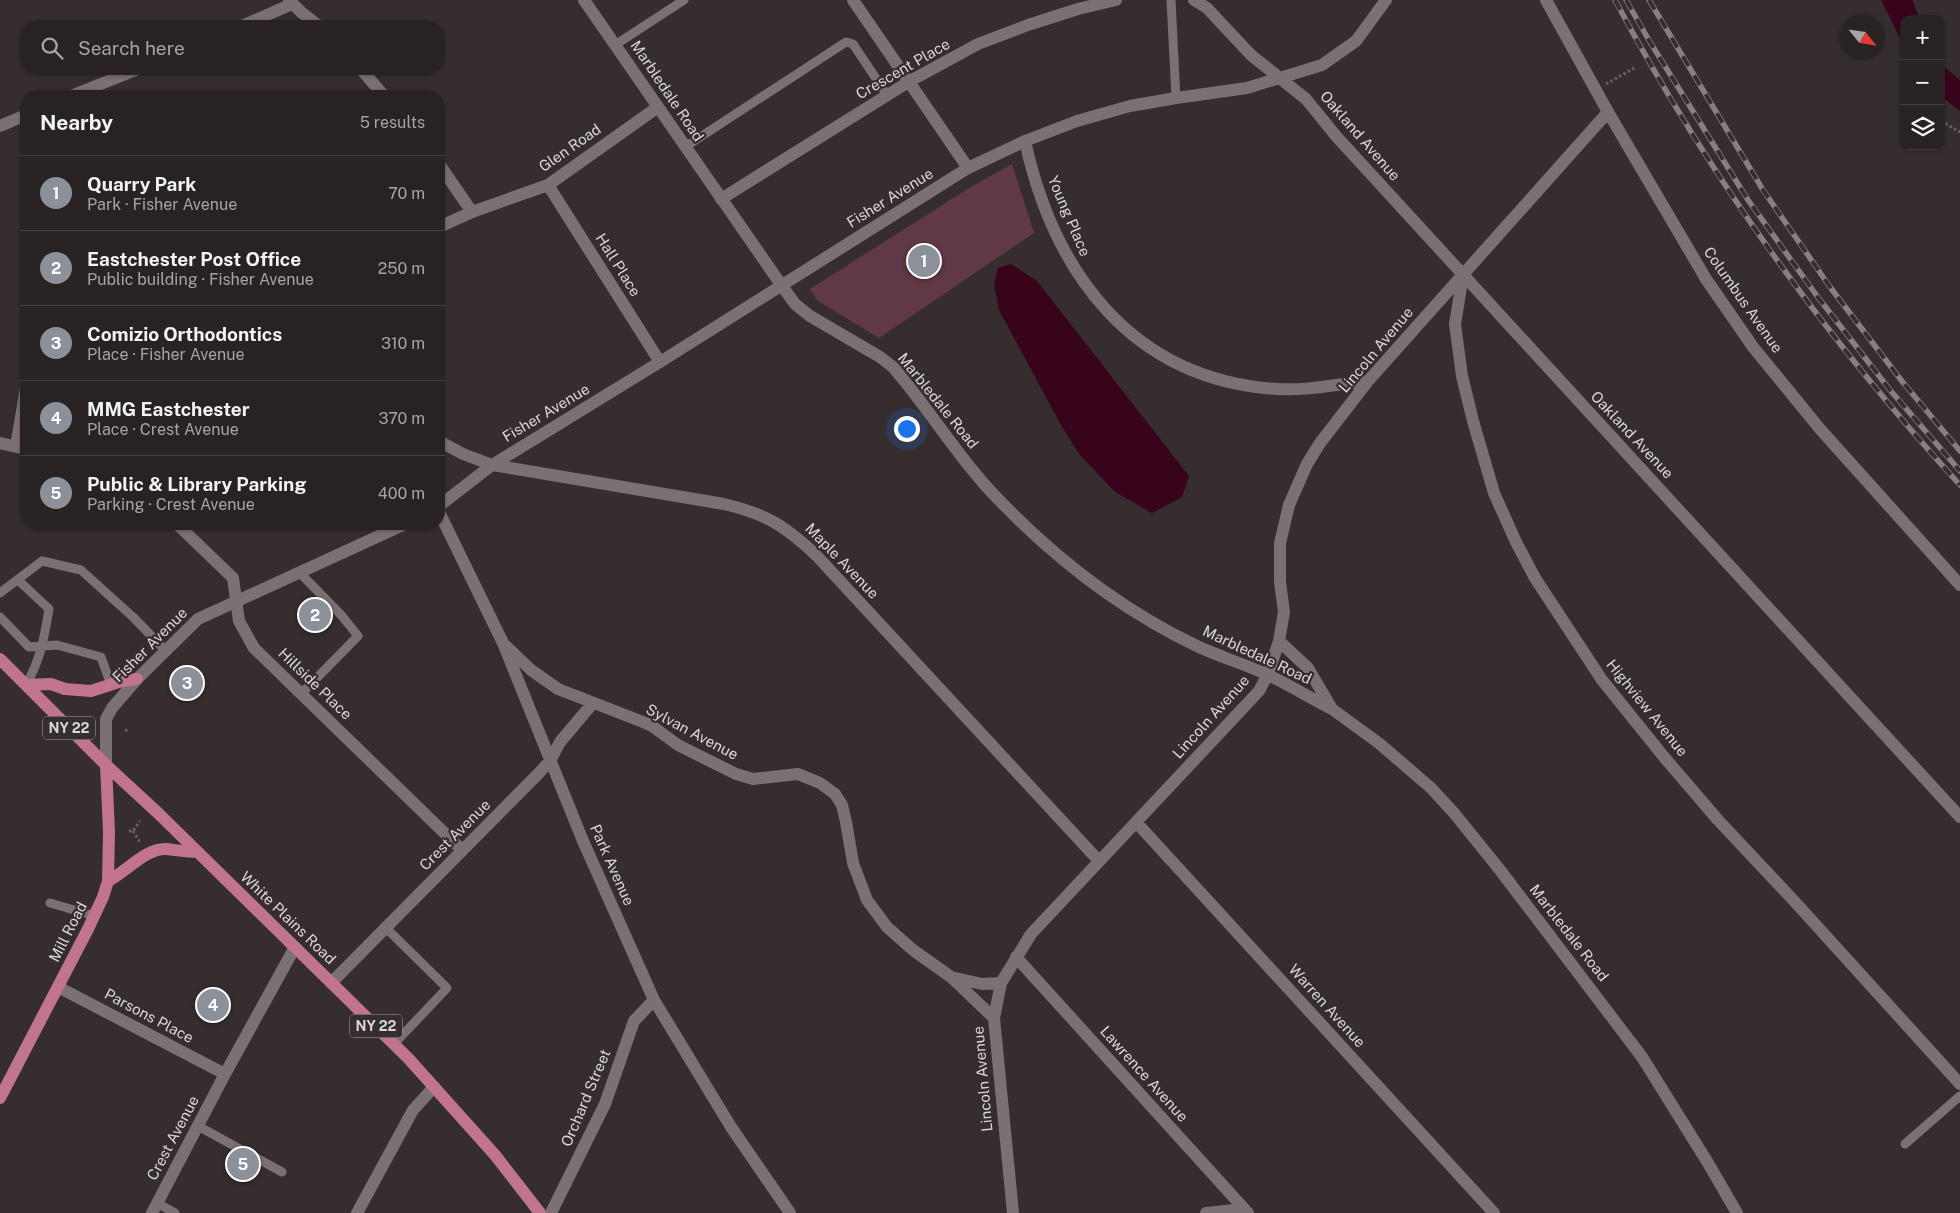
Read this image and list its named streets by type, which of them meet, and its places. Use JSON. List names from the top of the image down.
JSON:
{
  "streets": {
    "main road": ["NY 22", "White Plains Road", "Mill Road"],
    "street": [
      "Crescent Place",
      "Marbledale Road",
      "Oakland Avenue",
      "Glen Road",
      "Fisher Avenue",
      "Young Place",
      "Hall Place",
      "Columbus Avenue",
      "Lincoln Avenue",
      "Maple Avenue",
      "Hillside Place",
      "Highview Avenue",
      "Sylvan Avenue",
      "Crest Avenue",
      "Park Avenue",
      "Warren Avenue",
      "Parsons Place",
      "Lawrence Avenue",
      "Orchard Street"
    ]
  },
  "crossings": [
    ["Crescent Place", "Marbledale Road"],
    ["Marbledale Road", "Glen Road"],
    ["Marbledale Road", "Fisher Avenue"],
    ["Marbledale Road", "Lincoln Avenue"],
    ["Oakland Avenue", "Fisher Avenue"],
    ["Oakland Avenue", "Lincoln Avenue"],
    ["Oakland Avenue", "Highview Avenue"],
    ["Glen Road", "Hall Place"],
    ["Fisher Avenue", "Young Place"],
    ["Fisher Avenue", "Hall Place"],
    ["Fisher Avenue", "Maple Avenue"],
    ["Fisher Avenue", "Hillside Place"],
    ["Fisher Avenue", "White Plains Road"],
    ["Fisher Avenue", "Mill Road"],
    ["Young Place", "Lincoln Avenue"],
    ["Columbus Avenue", "Lincoln Avenue"],
    ["Lincoln Avenue", "Maple Avenue"],
    ["Lincoln Avenue", "Highview Avenue"],
    ["Lincoln Avenue", "Sylvan Avenue"],
    ["Lincoln Avenue", "Warren Avenue"],
    ["Lincoln Avenue", "Lawrence Avenue"],
    ["Hillside Place", "Crest Avenue"],
    ["Sylvan Avenue", "Crest Avenue"],
    ["Sylvan Avenue", "Park Avenue"],
    ["Crest Avenue", "Park Avenue"],
    ["Crest Avenue", "White Plains Road"],
    ["Crest Avenue", "Parsons Place"],
    ["Park Avenue", "Orchard Street"],
    ["White Plains Road", "Mill Road"],
    ["Mill Road", "Parsons Place"]
  ],
  "north": "bottom right",
  "page": {
    "map_buttons": ["+", "−"],
    "search": "Search here",
    "heading": ["Nearby", "5 results"],
    "list": [
      {
        "mark": "1",
        "name": "Quarry Park",
        "note": "Park · Fisher Avenue",
        "value": "70 m"
      },
      {
        "mark": "2",
        "name": "Eastchester Post Office",
        "note": "Public building · Fisher Avenue",
        "value": "250 m"
      },
      {
        "mark": "3",
        "name": "Comizio Orthodontics",
        "note": "Place · Fisher Avenue",
        "value": "310 m"
      },
      {
        "mark": "4",
        "name": "MMG Eastchester",
        "note": "Place · Crest Avenue",
        "value": "370 m"
      },
      {
        "mark": "5",
        "name": "Public & Library Parking",
        "note": "Parking · Crest Avenue",
        "value": "400 m"
      }
    ],
    "pins": [
      "1",
      "2",
      "3",
      "4",
      "5"
    ]
  }
}
